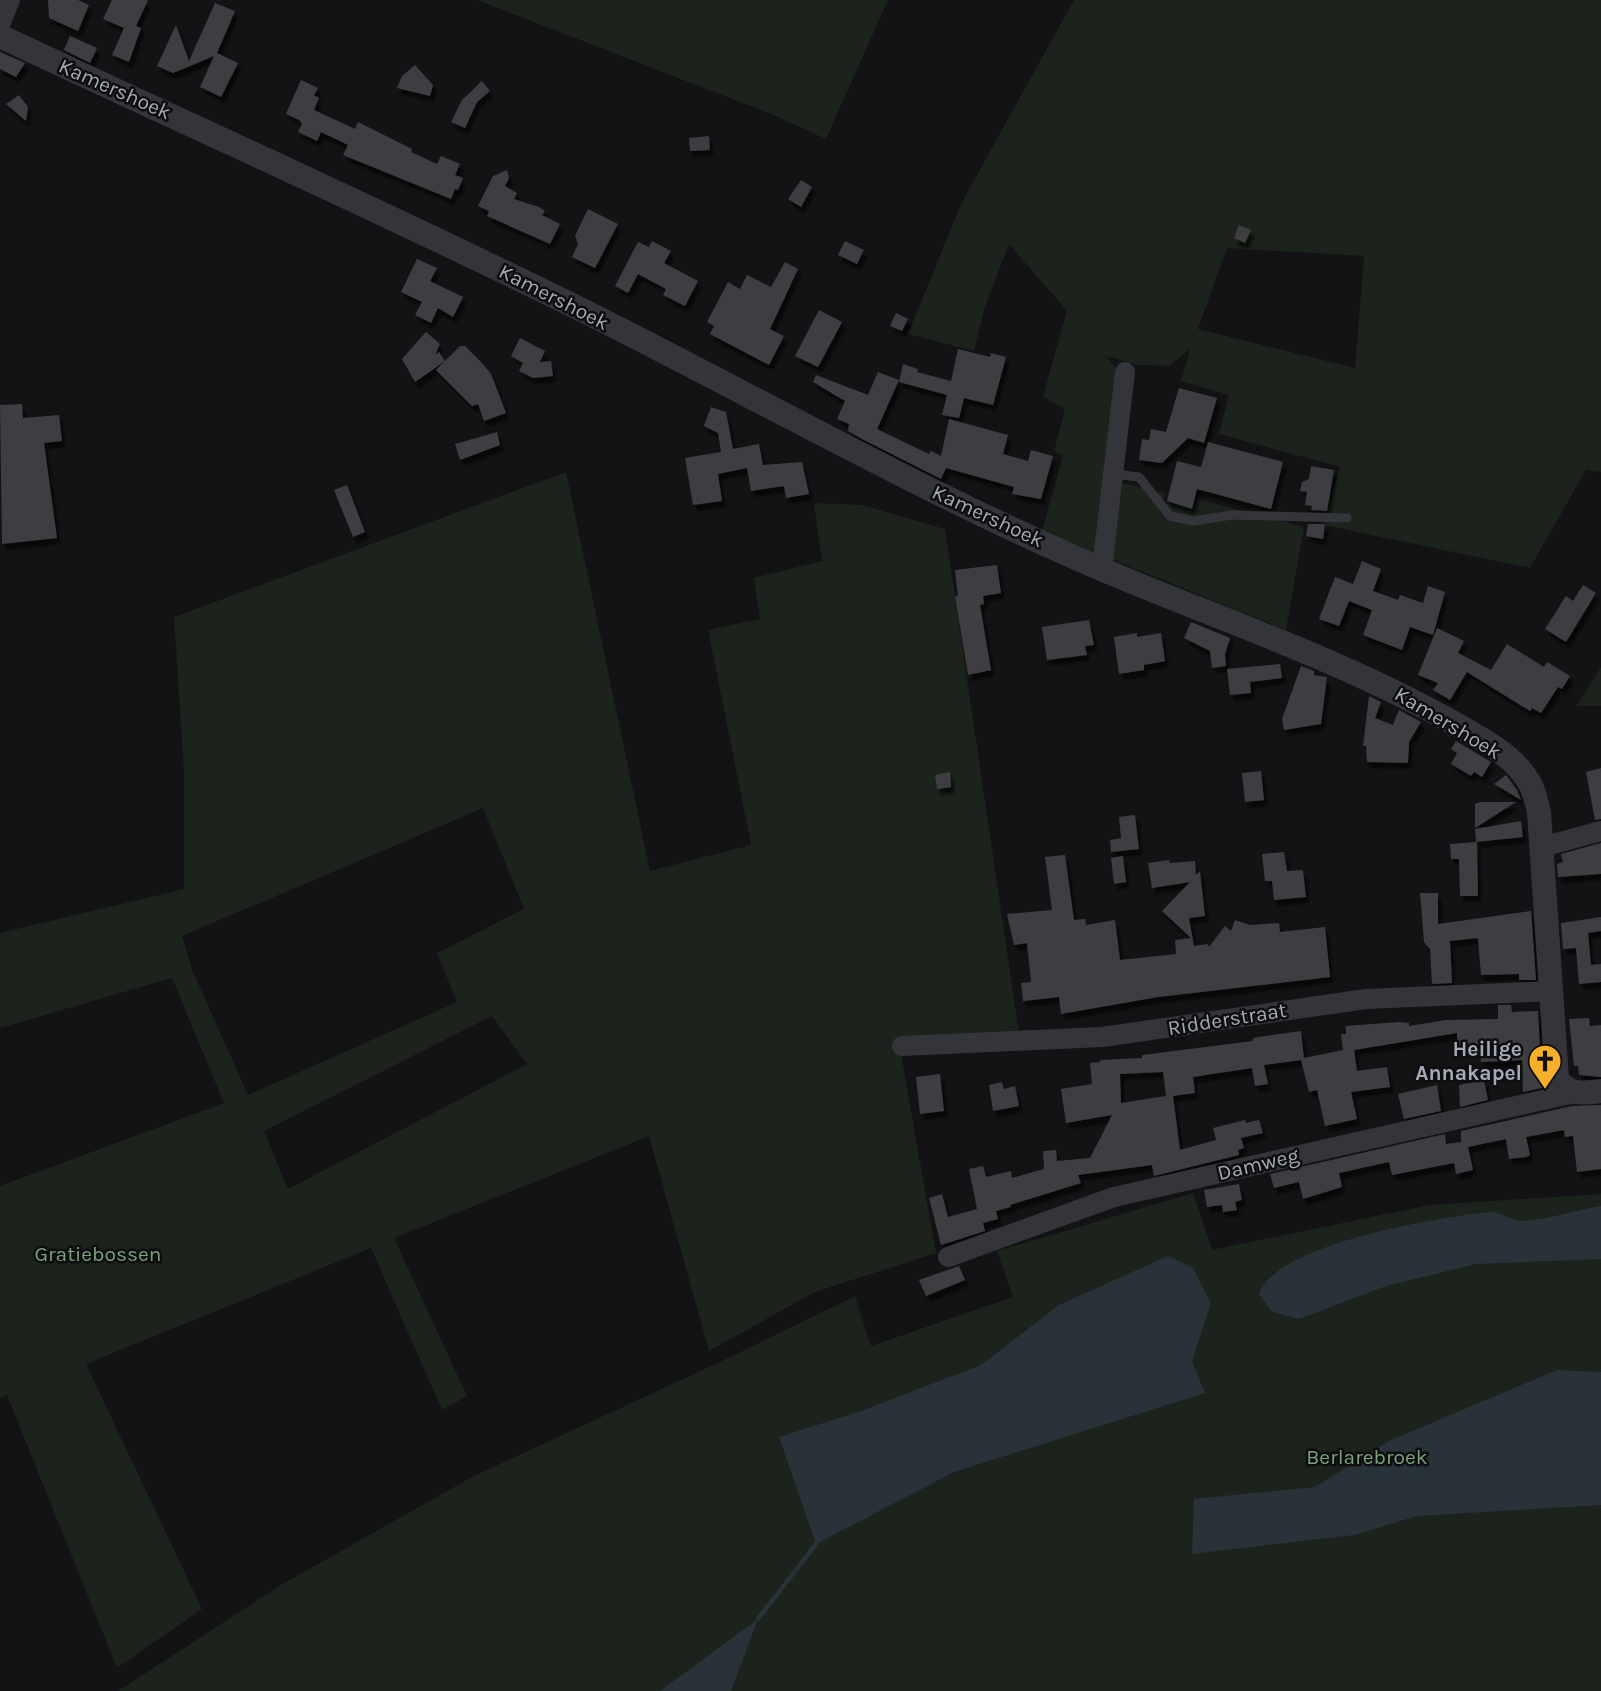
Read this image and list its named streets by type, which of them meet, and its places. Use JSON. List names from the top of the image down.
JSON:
{
  "streets": {
    "street": ["Kamershoek", "Ridderstraat", "Damweg"]
  },
  "crossings": [
    ["Kamershoek", "Ridderstraat"],
    ["Kamershoek", "Damweg"]
  ],
  "parks": ["Gratiebossen", "Berlarebroek"],
  "places": {
    "church": ["Heilige Annakapel"]
  }
}
